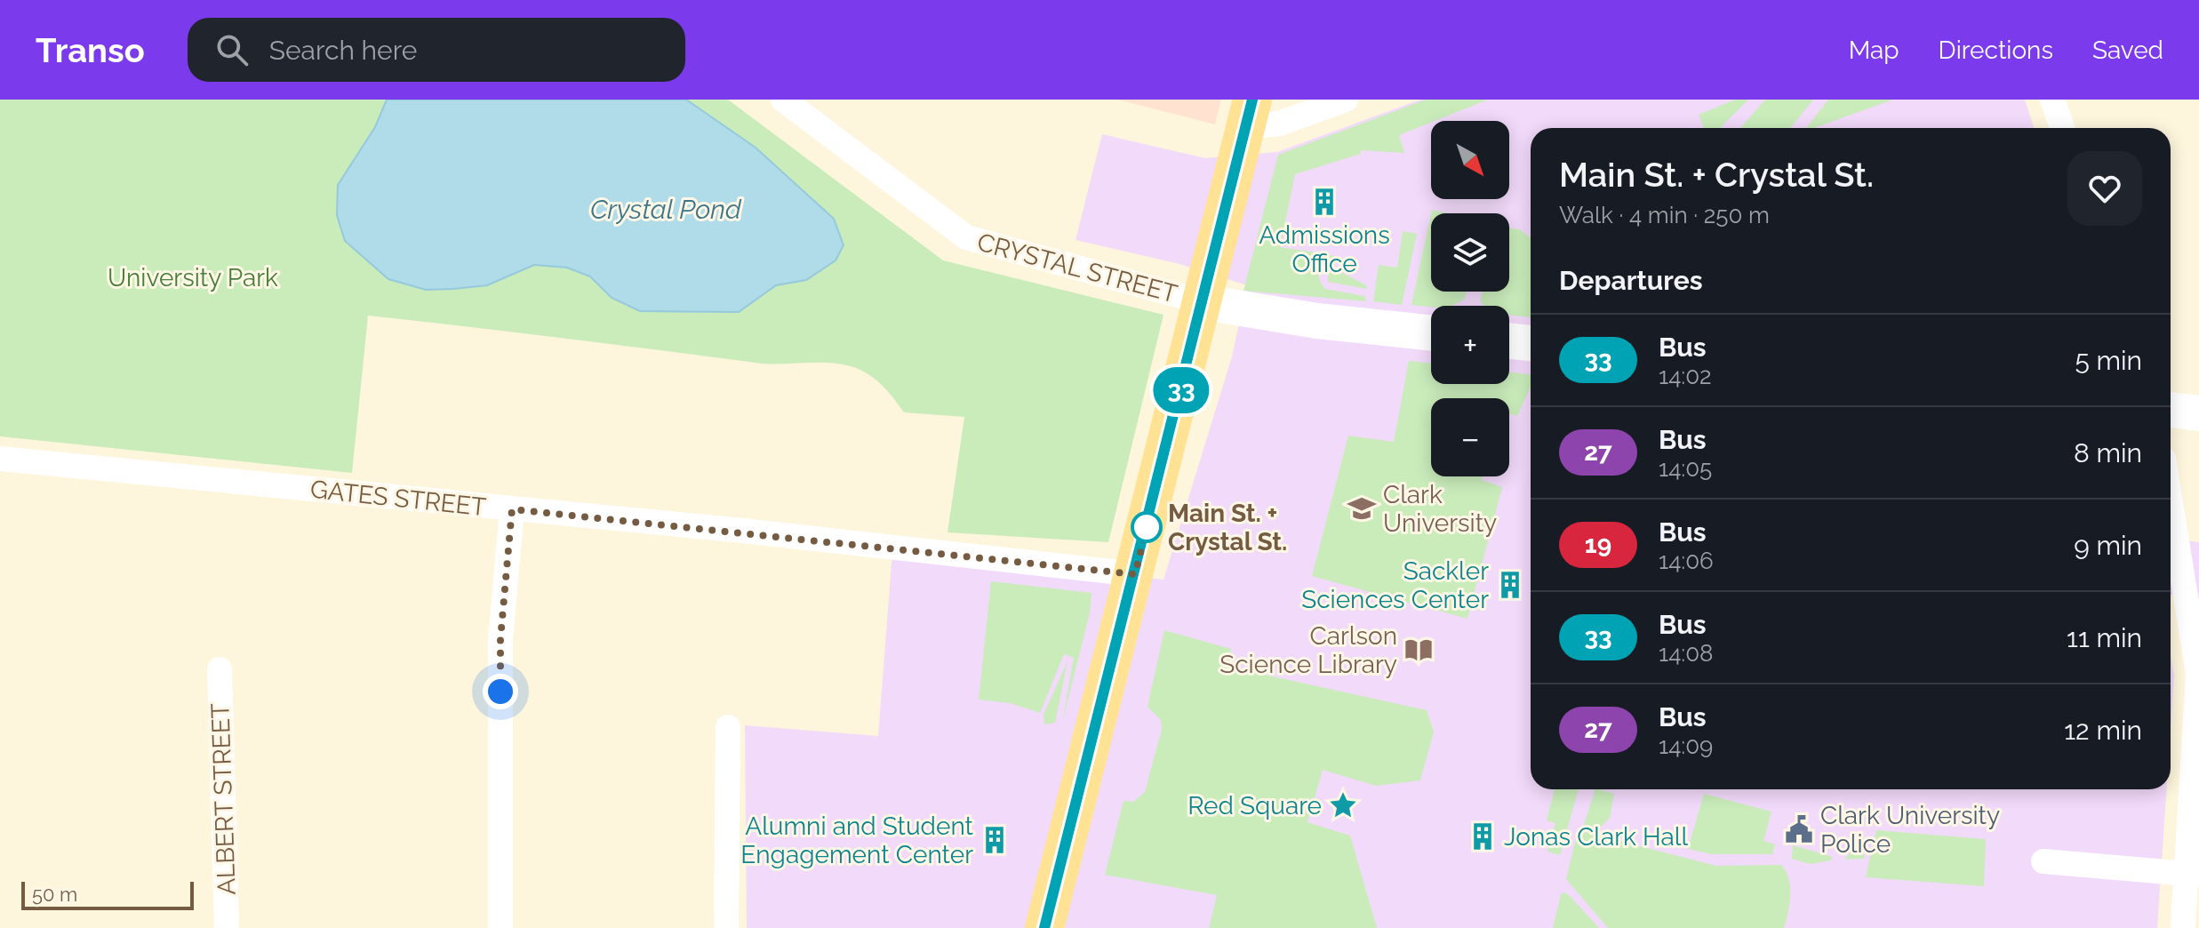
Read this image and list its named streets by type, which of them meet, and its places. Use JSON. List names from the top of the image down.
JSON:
{
  "streets": {
    "street": ["CRYSTAL STREET", "GATES STREET", "ALBERT STREET"]
  },
  "water": ["Crystal Pond"],
  "parks": ["University Park"],
  "places": {
    "building": [
      "Admissions Office",
      "Sackler Sciences Center",
      "Jonas Clark Hall",
      "Alumni and Student Engagement Center"
    ],
    "school or university": ["Clark University"],
    "other": ["Main St. + Crystal St."],
    "library": ["Carlson Science Library"],
    "place": ["Red Square"],
    "public building": ["Clark University Police"]
  },
  "lines": ["bus line 33"],
  "scale_bar": "50 m",
  "north": "bottom right",
  "page": {
    "header": "Transo",
    "search": "Search here",
    "nav": ["Map", "Directions", "Saved"],
    "on_map": "33",
    "map_buttons": ["+", "−"],
    "heading": [
      ["Main St. + Crystal St.", "Walk · 4 min · 250 m"],
      "Departures"
    ],
    "list": [
      {
        "mark": "33",
        "name": "Bus",
        "note": "14:02",
        "value": "5 min"
      },
      {
        "mark": "27",
        "name": "Bus",
        "note": "14:05",
        "value": "8 min"
      },
      {
        "mark": "19",
        "name": "Bus",
        "note": "14:06",
        "value": "9 min"
      },
      {
        "mark": "33",
        "name": "Bus",
        "note": "14:08",
        "value": "11 min"
      },
      {
        "mark": "27",
        "name": "Bus",
        "note": "14:09",
        "value": "12 min"
      }
    ],
    "scale": "50 m"
  }
}
